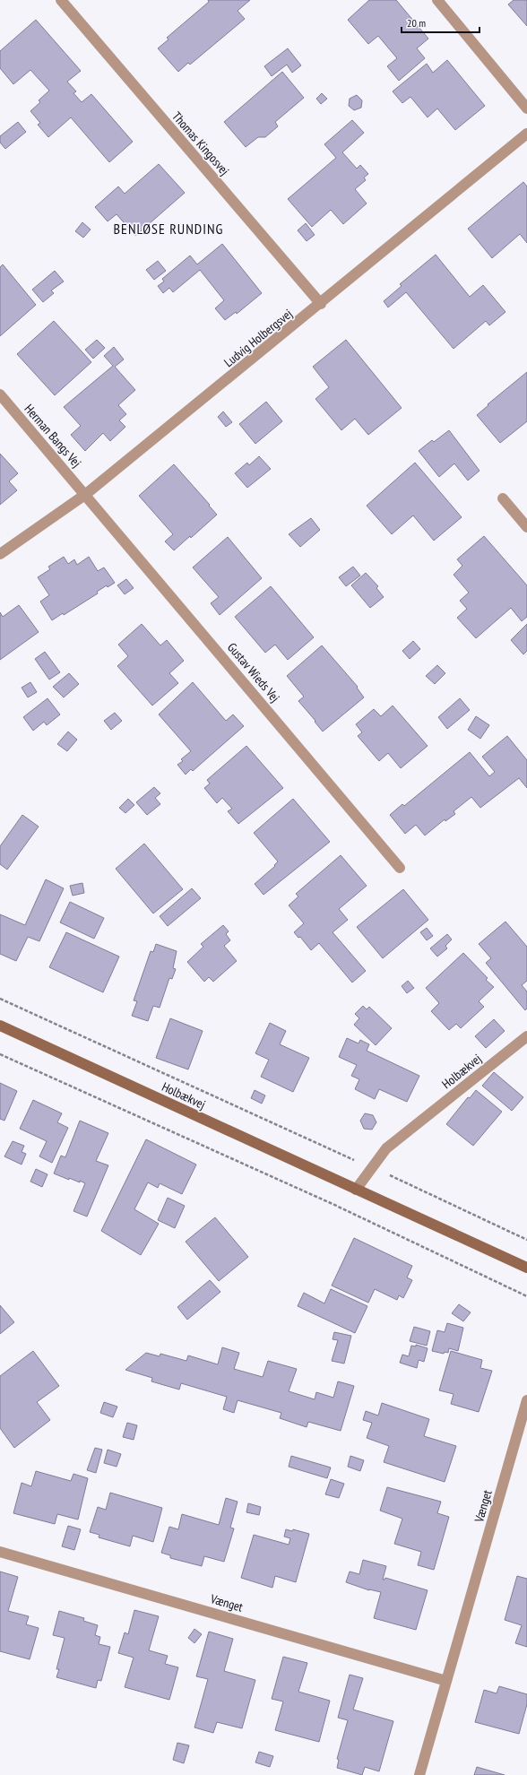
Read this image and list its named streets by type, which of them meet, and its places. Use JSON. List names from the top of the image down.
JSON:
{
  "streets": {
    "main road": ["Holbækvej"],
    "street": [
      "Thomas Kingosvej",
      "Ludvig Holbergsvej",
      "Herman Bangs Vej",
      "Gustav Wieds Vej",
      "Vænget"
    ]
  },
  "crossings": [
    ["Thomas Kingosvej", "Ludvig Holbergsvej"],
    ["Ludvig Holbergsvej", "Herman Bangs Vej"],
    ["Ludvig Holbergsvej", "Gustav Wieds Vej"],
    ["Herman Bangs Vej", "Gustav Wieds Vej"]
  ],
  "districts": ["BENLØSE RUNDING"],
  "scale_bar": "20 m"
}
